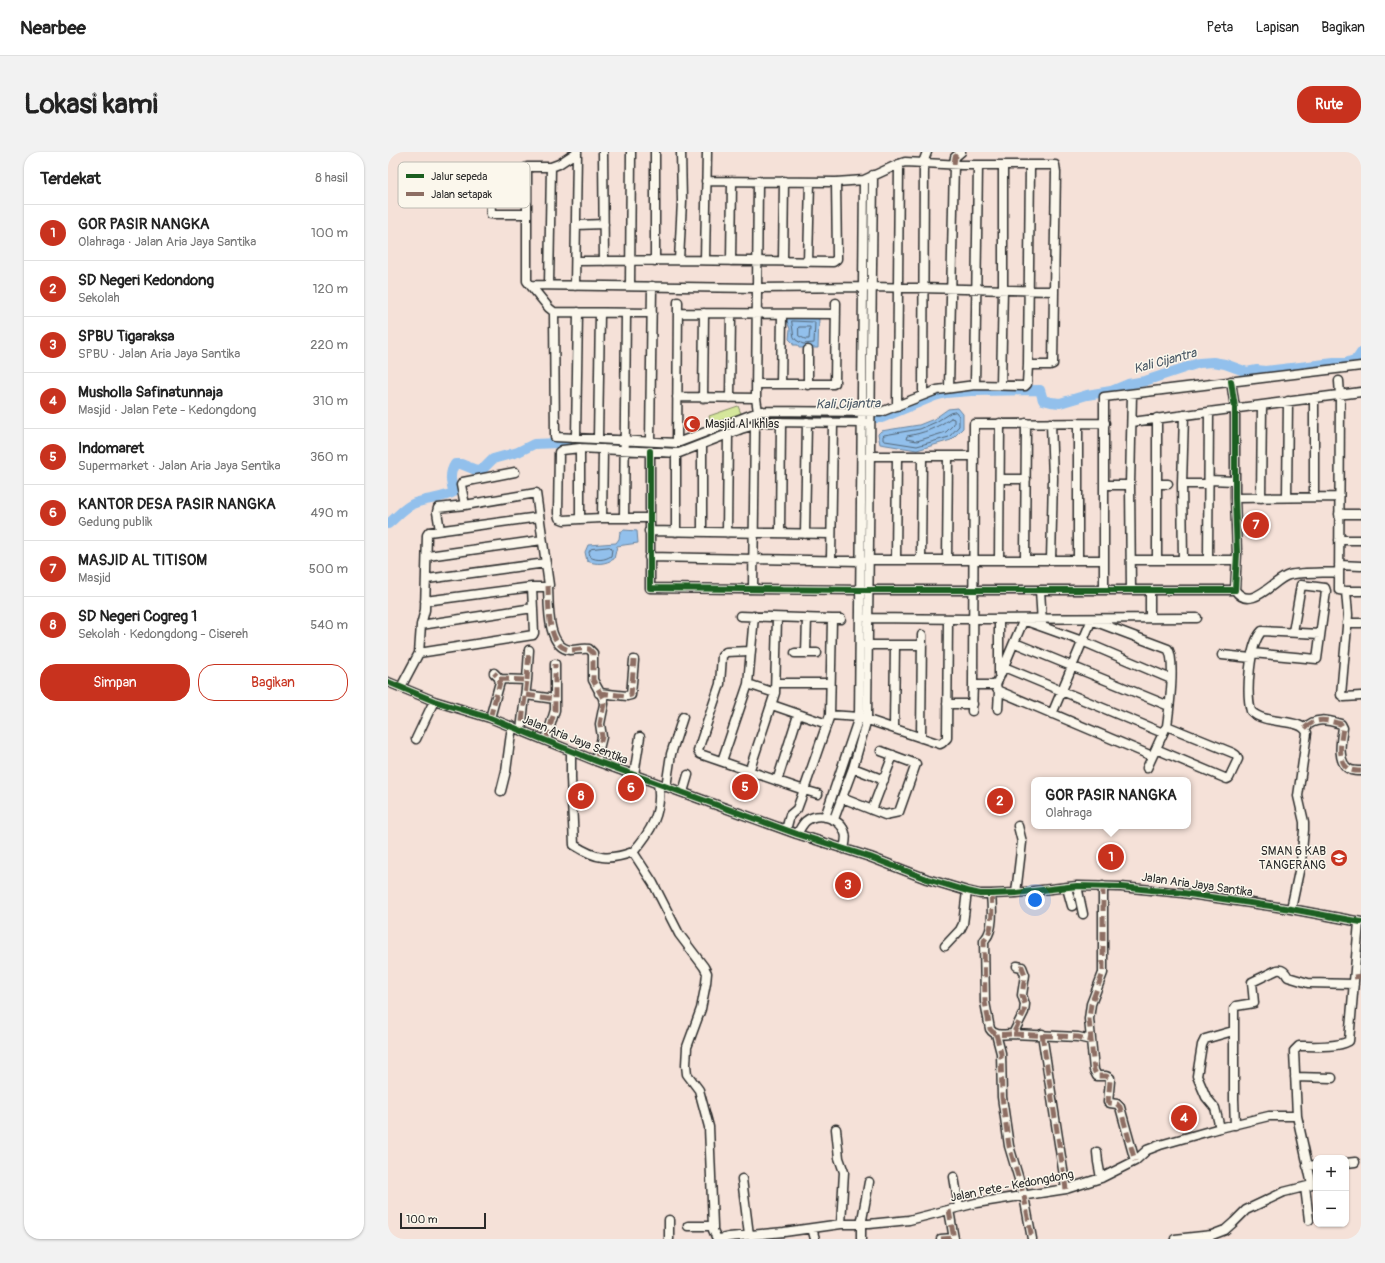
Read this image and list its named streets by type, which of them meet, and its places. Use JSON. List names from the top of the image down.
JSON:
{
  "streets": {
    "street": ["Jalan Aria Jaya Sentika", "Jalan Aria Jaya Santika", "Jalan Pete - Kedongdong"]
  },
  "crossings": [
    ["Jalan Aria Jaya Sentika", "Jalan Aria Jaya Santika"]
  ],
  "water": ["Kali Cijantra"],
  "places": {
    "mosque": ["Masjid Al Ikhlas"],
    "school or university": ["SMAN 6 KAB TANGERANG"]
  },
  "legend": ["Jalur sepeda", "Jalan setapak"],
  "scale_bar": "100 m",
  "page": {
    "header": "Nearbee",
    "nav": ["Peta", "Lapisan", "Bagikan"],
    "buttons": [
      "Rute",
      ["Simpan", "Bagikan"]
    ],
    "title": "Lokasi kami",
    "heading": ["Terdekat", "8 hasil"],
    "list": [
      {
        "mark": "1",
        "name": "GOR PASIR NANGKA",
        "note": "Olahraga · Jalan Aria Jaya Santika",
        "value": "100 m"
      },
      {
        "mark": "2",
        "name": "SD Negeri Kedondong",
        "note": "Sekolah",
        "value": "120 m"
      },
      {
        "mark": "3",
        "name": "SPBU Tigaraksa",
        "note": "SPBU · Jalan Aria Jaya Santika",
        "value": "220 m"
      },
      {
        "mark": "4",
        "name": "Musholla Safinatunnaja",
        "note": "Masjid · Jalan Pete - Kedongdong",
        "value": "310 m"
      },
      {
        "mark": "5",
        "name": "Indomaret",
        "note": "Supermarket · Jalan Aria Jaya Sentika",
        "value": "360 m"
      },
      {
        "mark": "6",
        "name": "KANTOR DESA PASIR NANGKA",
        "note": "Gedung publik",
        "value": "490 m"
      },
      {
        "mark": "7",
        "name": "MASJID AL TITISOM",
        "note": "Masjid",
        "value": "500 m"
      },
      {
        "mark": "8",
        "name": "SD Negeri Cogreg 1",
        "note": "Sekolah · Kedongdong - Cisereh",
        "value": "540 m"
      }
    ],
    "pins": [
      "7",
      "5",
      "6",
      "8",
      "2",
      "1",
      "3",
      "4"
    ],
    "popup": ["GOR PASIR NANGKA", "Olahraga"],
    "map_buttons": ["+", "−"],
    "scale": "100 m"
  }
}
